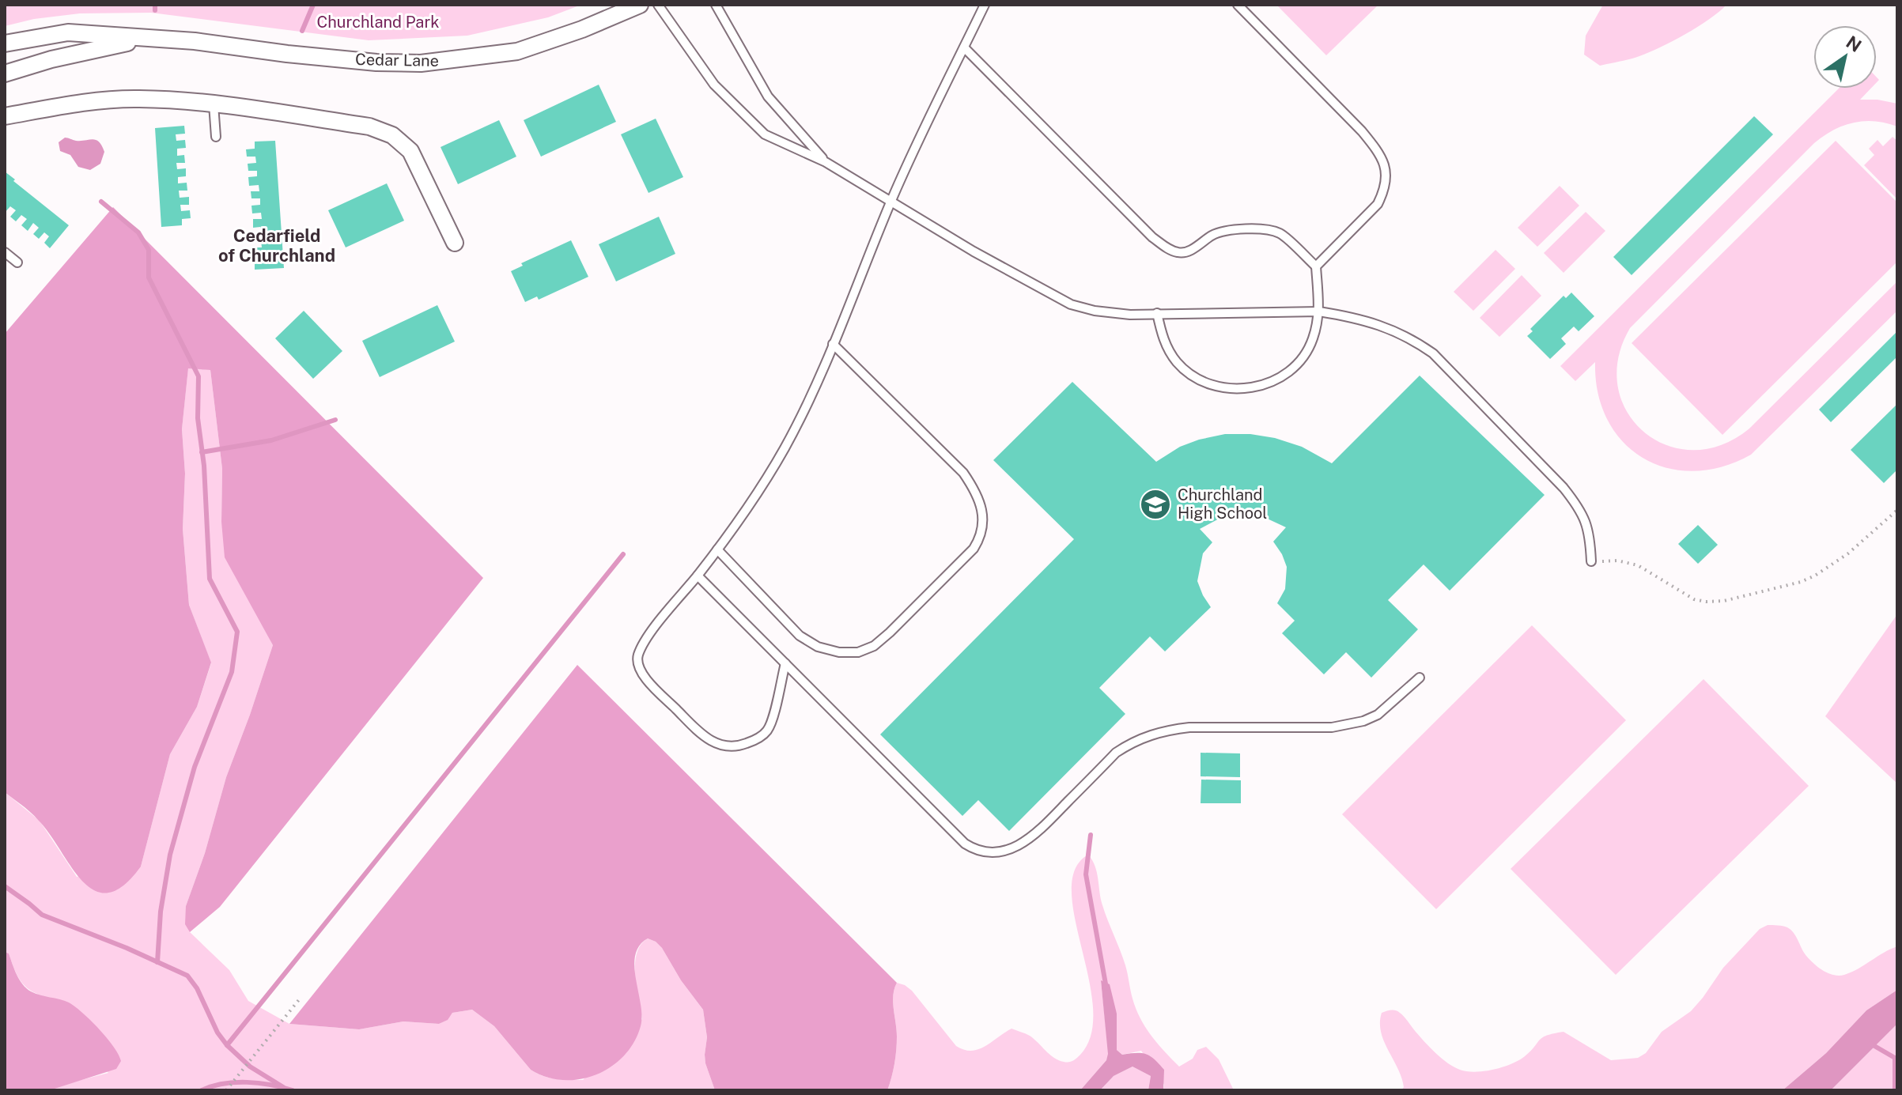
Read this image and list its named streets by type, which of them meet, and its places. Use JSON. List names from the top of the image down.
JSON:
{
  "streets": {
    "street": ["Cedar Lane"]
  },
  "districts": ["Cedarfield of Churchland"],
  "parks": ["Churchland Park"],
  "places": {
    "school or university": ["Churchland High School"]
  },
  "north": "top right"
}
